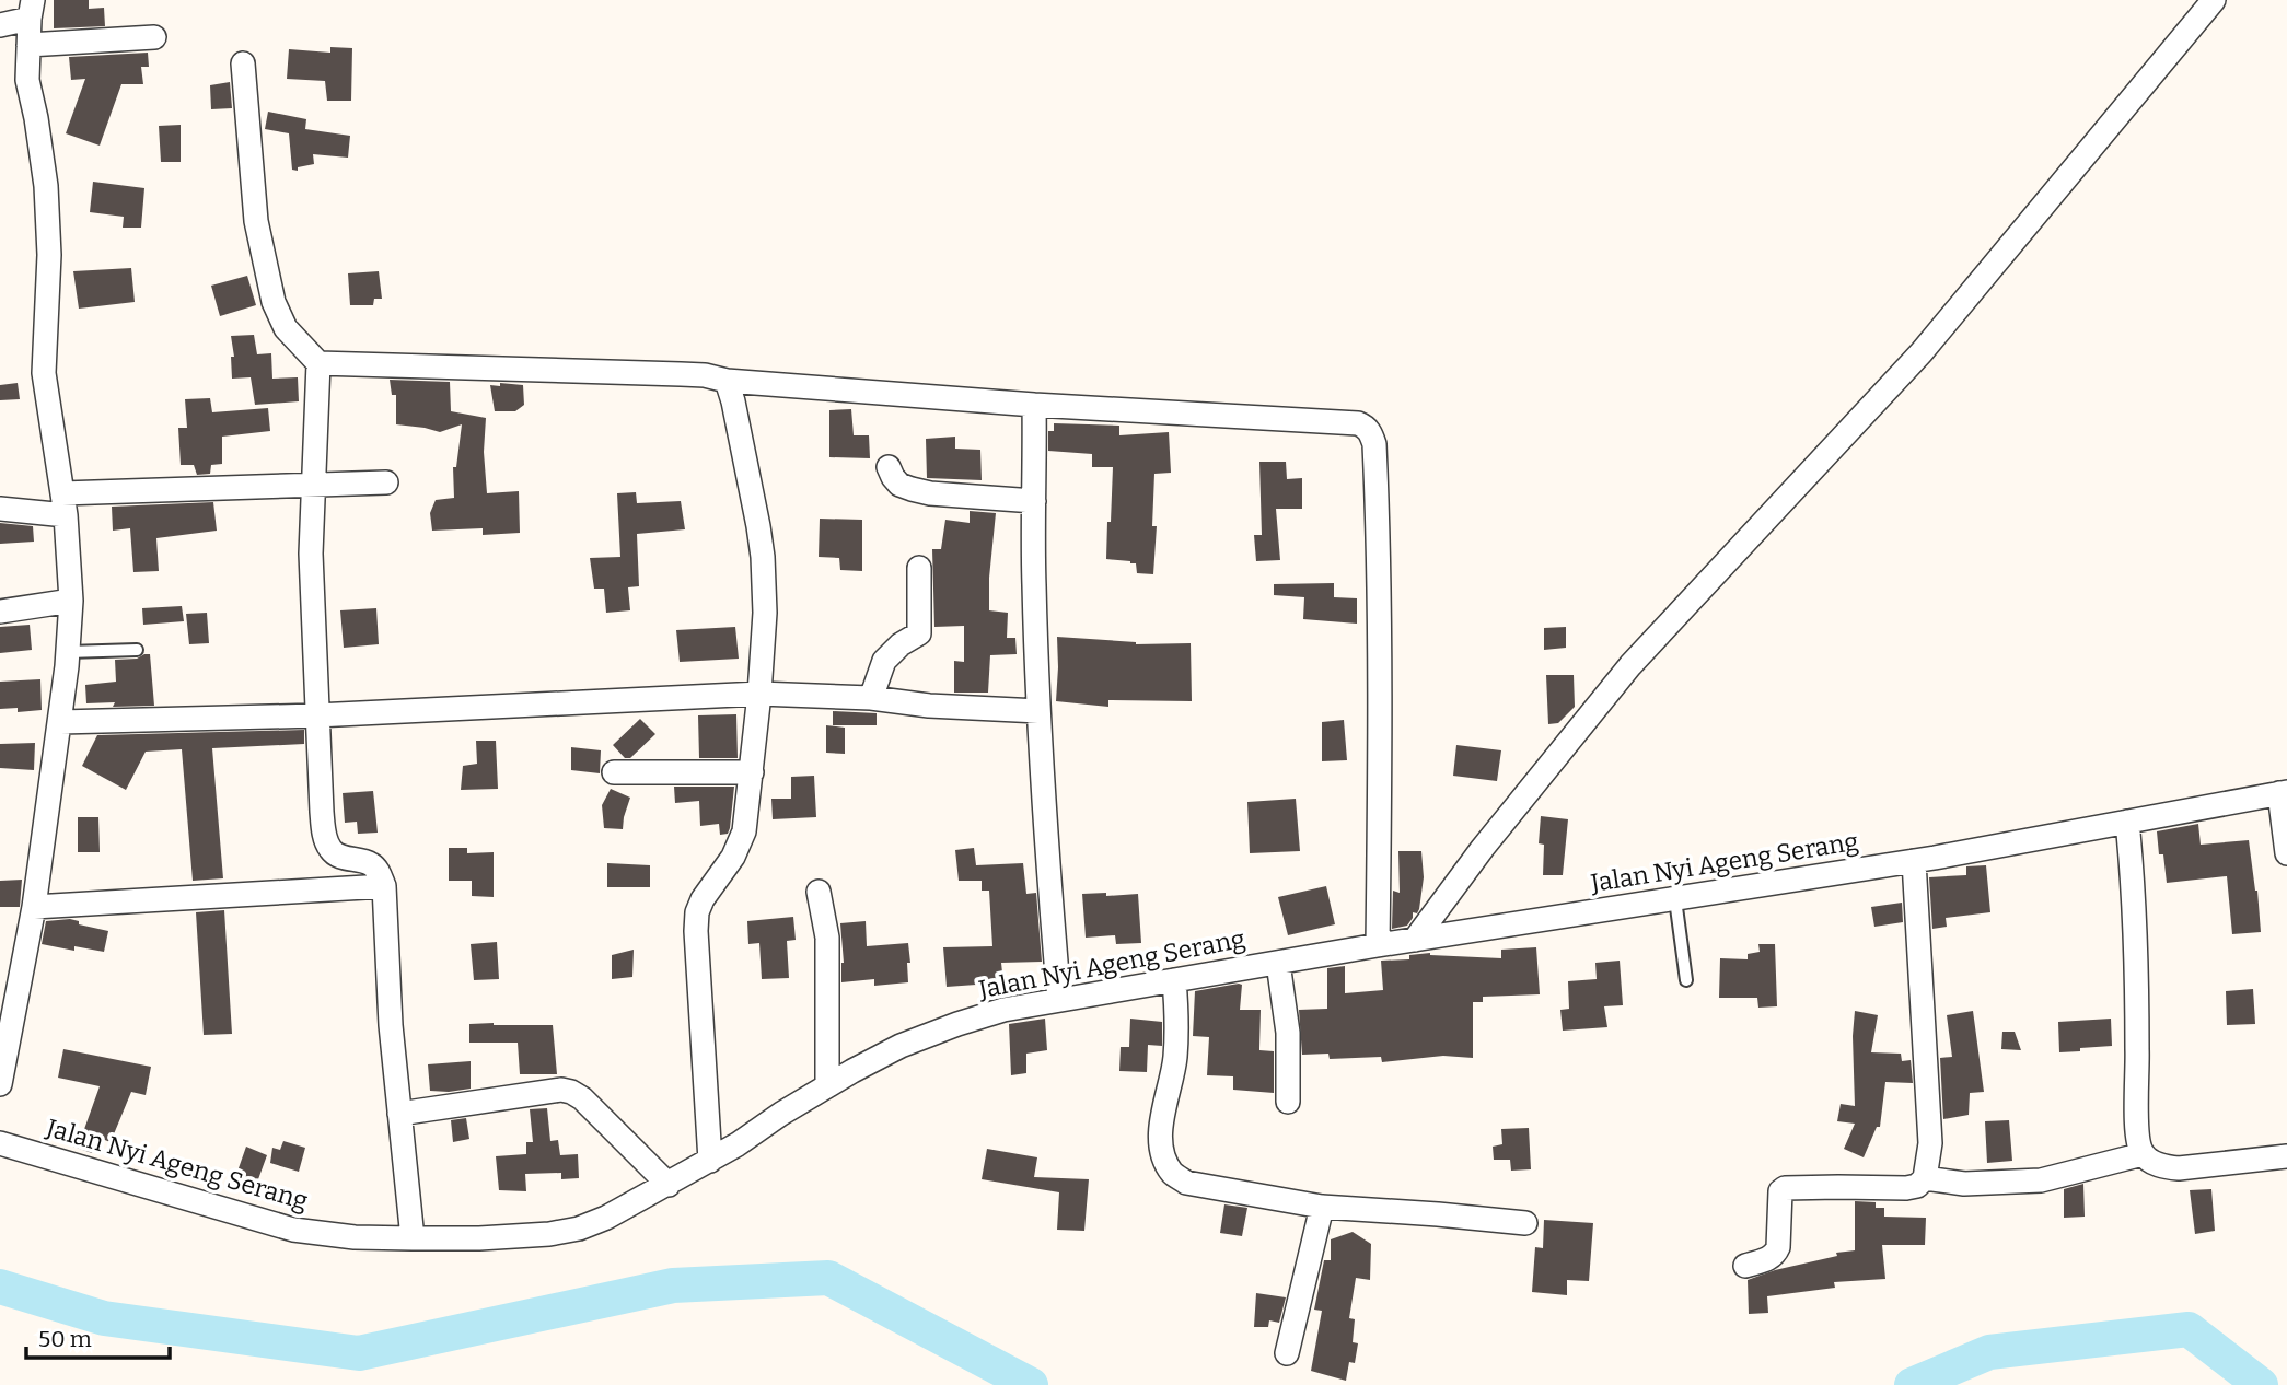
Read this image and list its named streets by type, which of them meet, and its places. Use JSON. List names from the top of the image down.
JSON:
{
  "streets": {
    "street": ["Jalan Nyi Ageng Serang"]
  },
  "scale_bar": "50 m"
}
